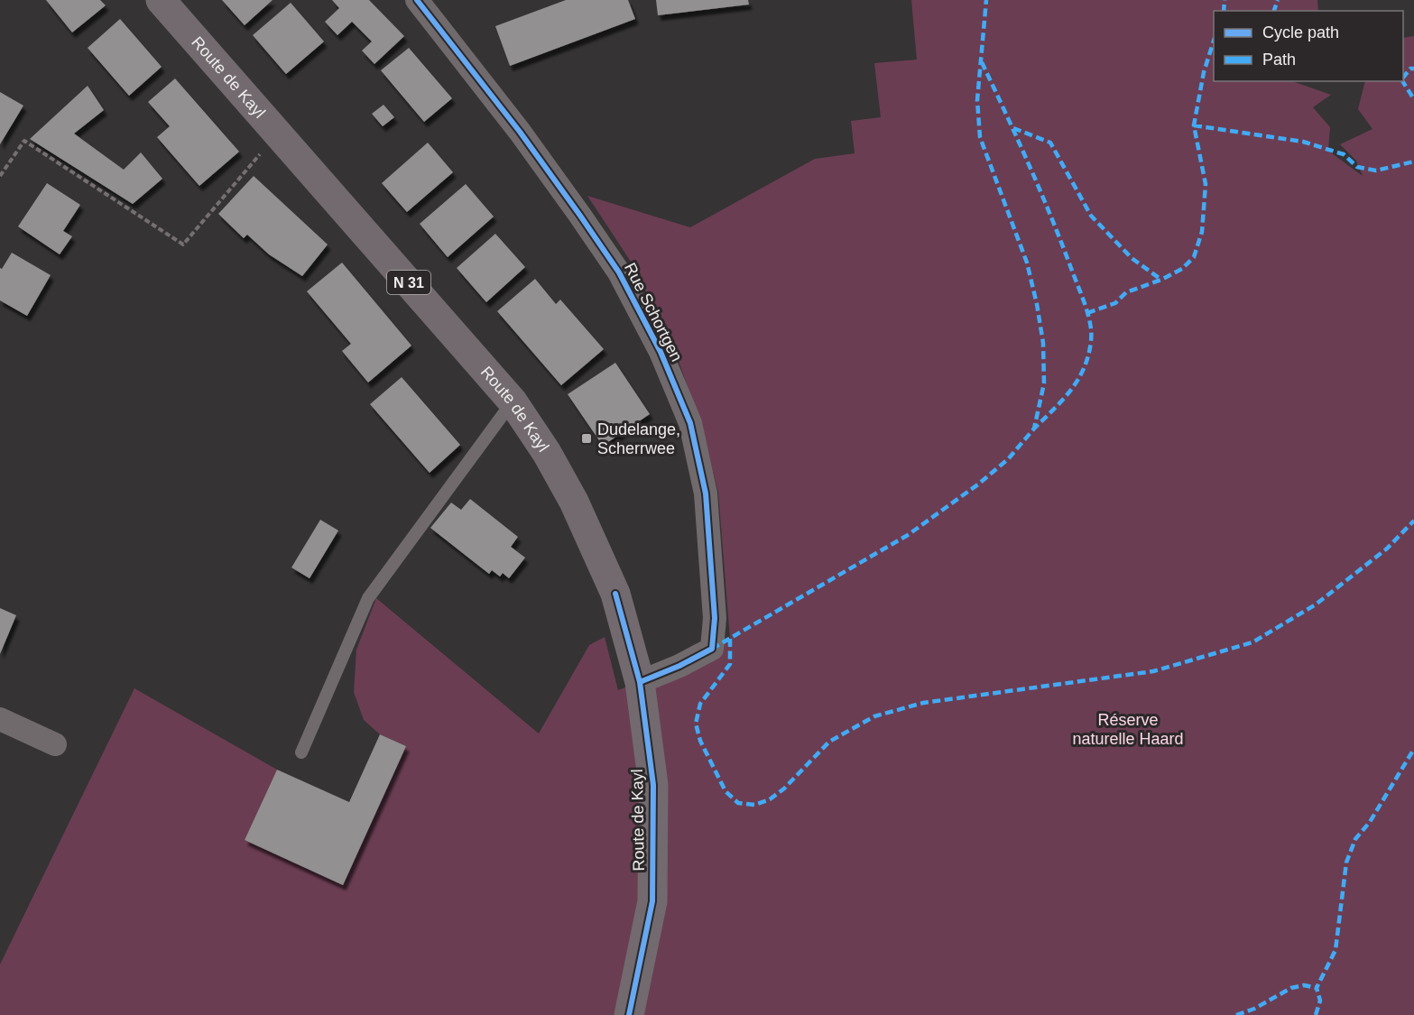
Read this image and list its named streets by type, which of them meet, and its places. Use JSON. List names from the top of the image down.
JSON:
{
  "streets": {
    "main road": ["Route de Kayl", "N 31"],
    "street": ["Rue Schortgen"]
  },
  "crossings": [
    ["Route de Kayl", "Rue Schortgen"]
  ],
  "parks": ["Réserve naturelle Haard"],
  "places": {
    "transit": ["Dudelange, Scherrwee"]
  },
  "legend": ["Cycle path", "Path"]
}
